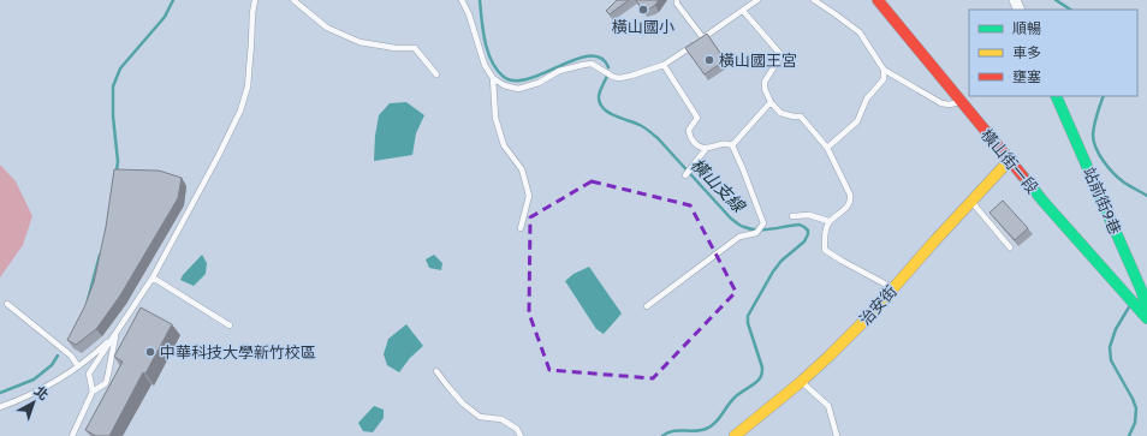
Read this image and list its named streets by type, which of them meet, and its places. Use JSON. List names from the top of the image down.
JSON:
{
  "streets": {
    "street": ["橫山街一段", "站前街9巷", "治安街"]
  },
  "crossings": [
    ["橫山街一段", "治安街"]
  ],
  "water": ["橫山支線"],
  "places": ["橫山國小", "橫山國王宮", "中華科技大學新竹校區"],
  "legend": ["順暢", "車多", "壅塞"],
  "north": "top right"
}
